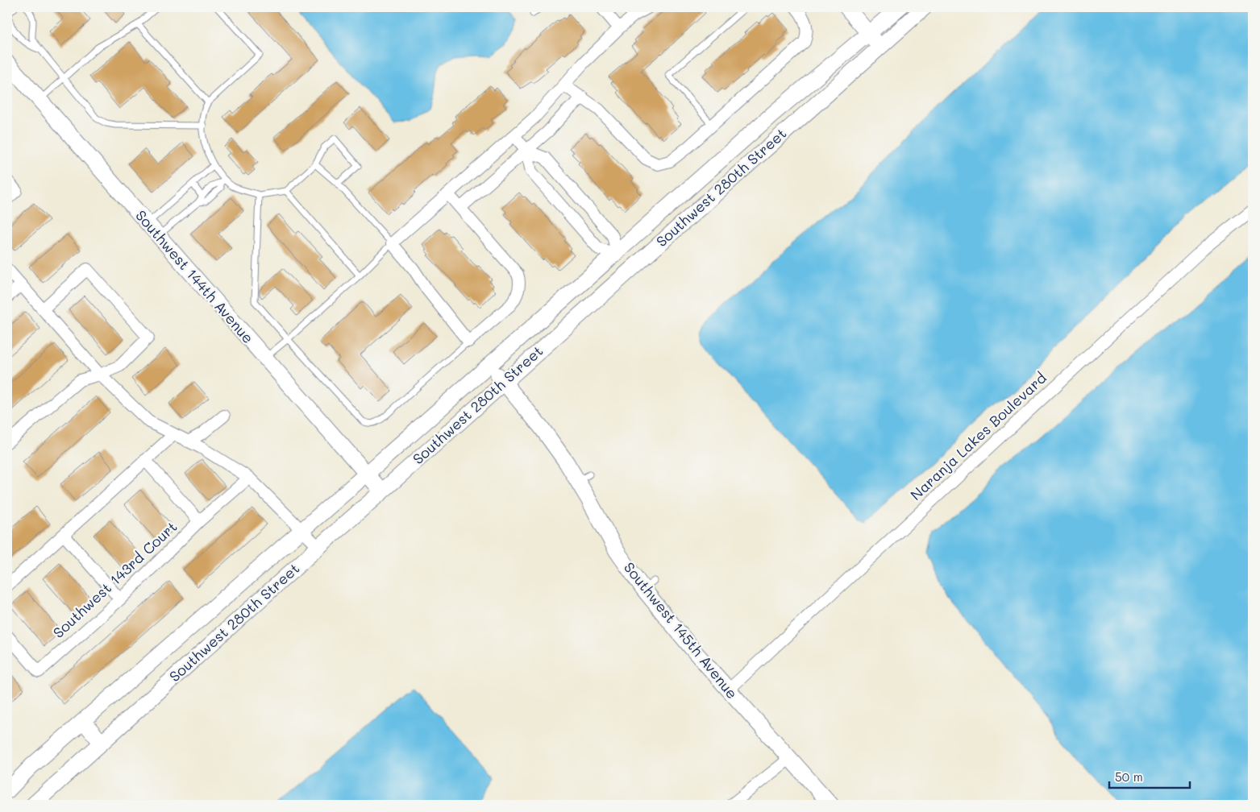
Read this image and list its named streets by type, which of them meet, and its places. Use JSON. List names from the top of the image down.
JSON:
{
  "streets": {
    "street": [
      "Southwest 280th Street",
      "Southwest 144th Avenue",
      "Naranja Lakes Boulevard",
      "Southwest 143rd Court",
      "Southwest 145th Avenue"
    ]
  },
  "crossings": [
    ["Southwest 280th Street", "Southwest 144th Avenue"],
    ["Southwest 280th Street", "Southwest 145th Avenue"],
    ["Naranja Lakes Boulevard", "Southwest 145th Avenue"]
  ],
  "scale_bar": "50 m"
}
